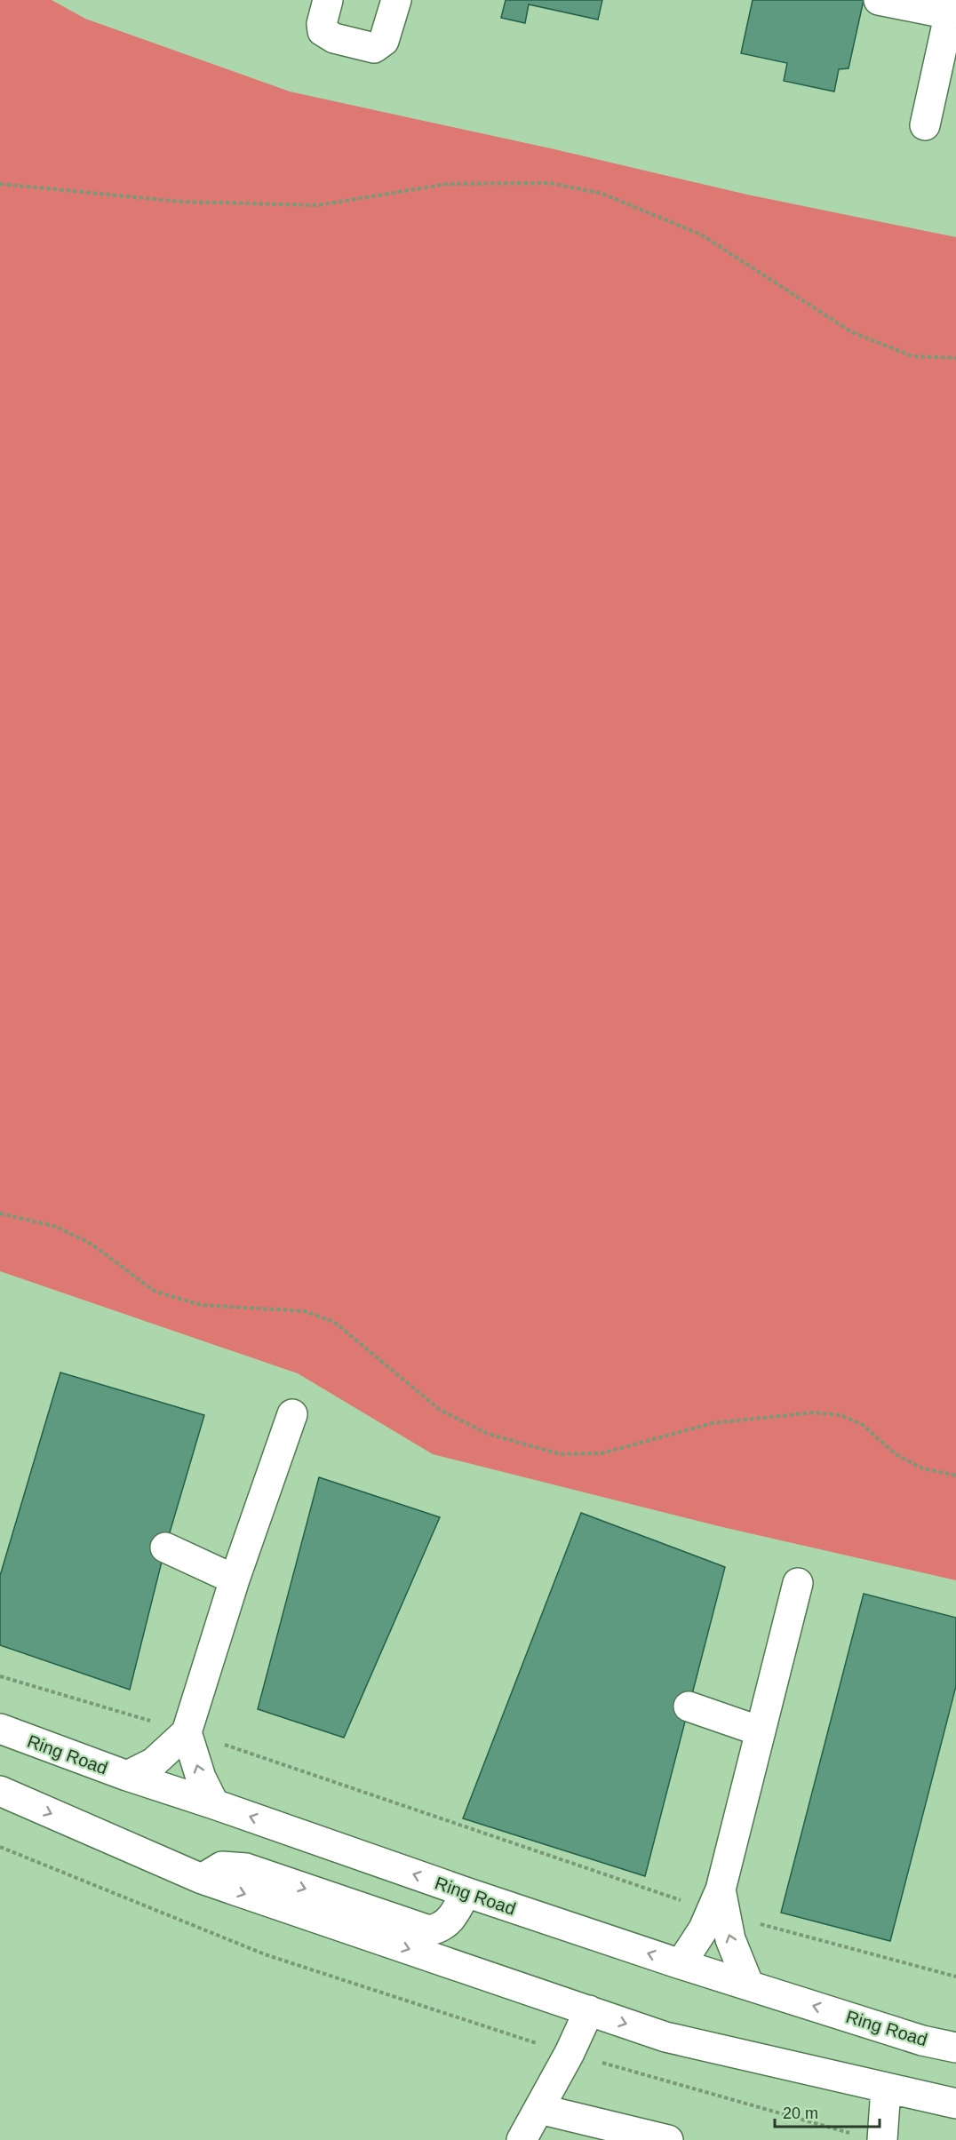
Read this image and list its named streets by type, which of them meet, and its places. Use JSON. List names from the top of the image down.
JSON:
{
  "streets": {
    "street": ["Ring Road"]
  },
  "scale_bar": "20 m"
}
